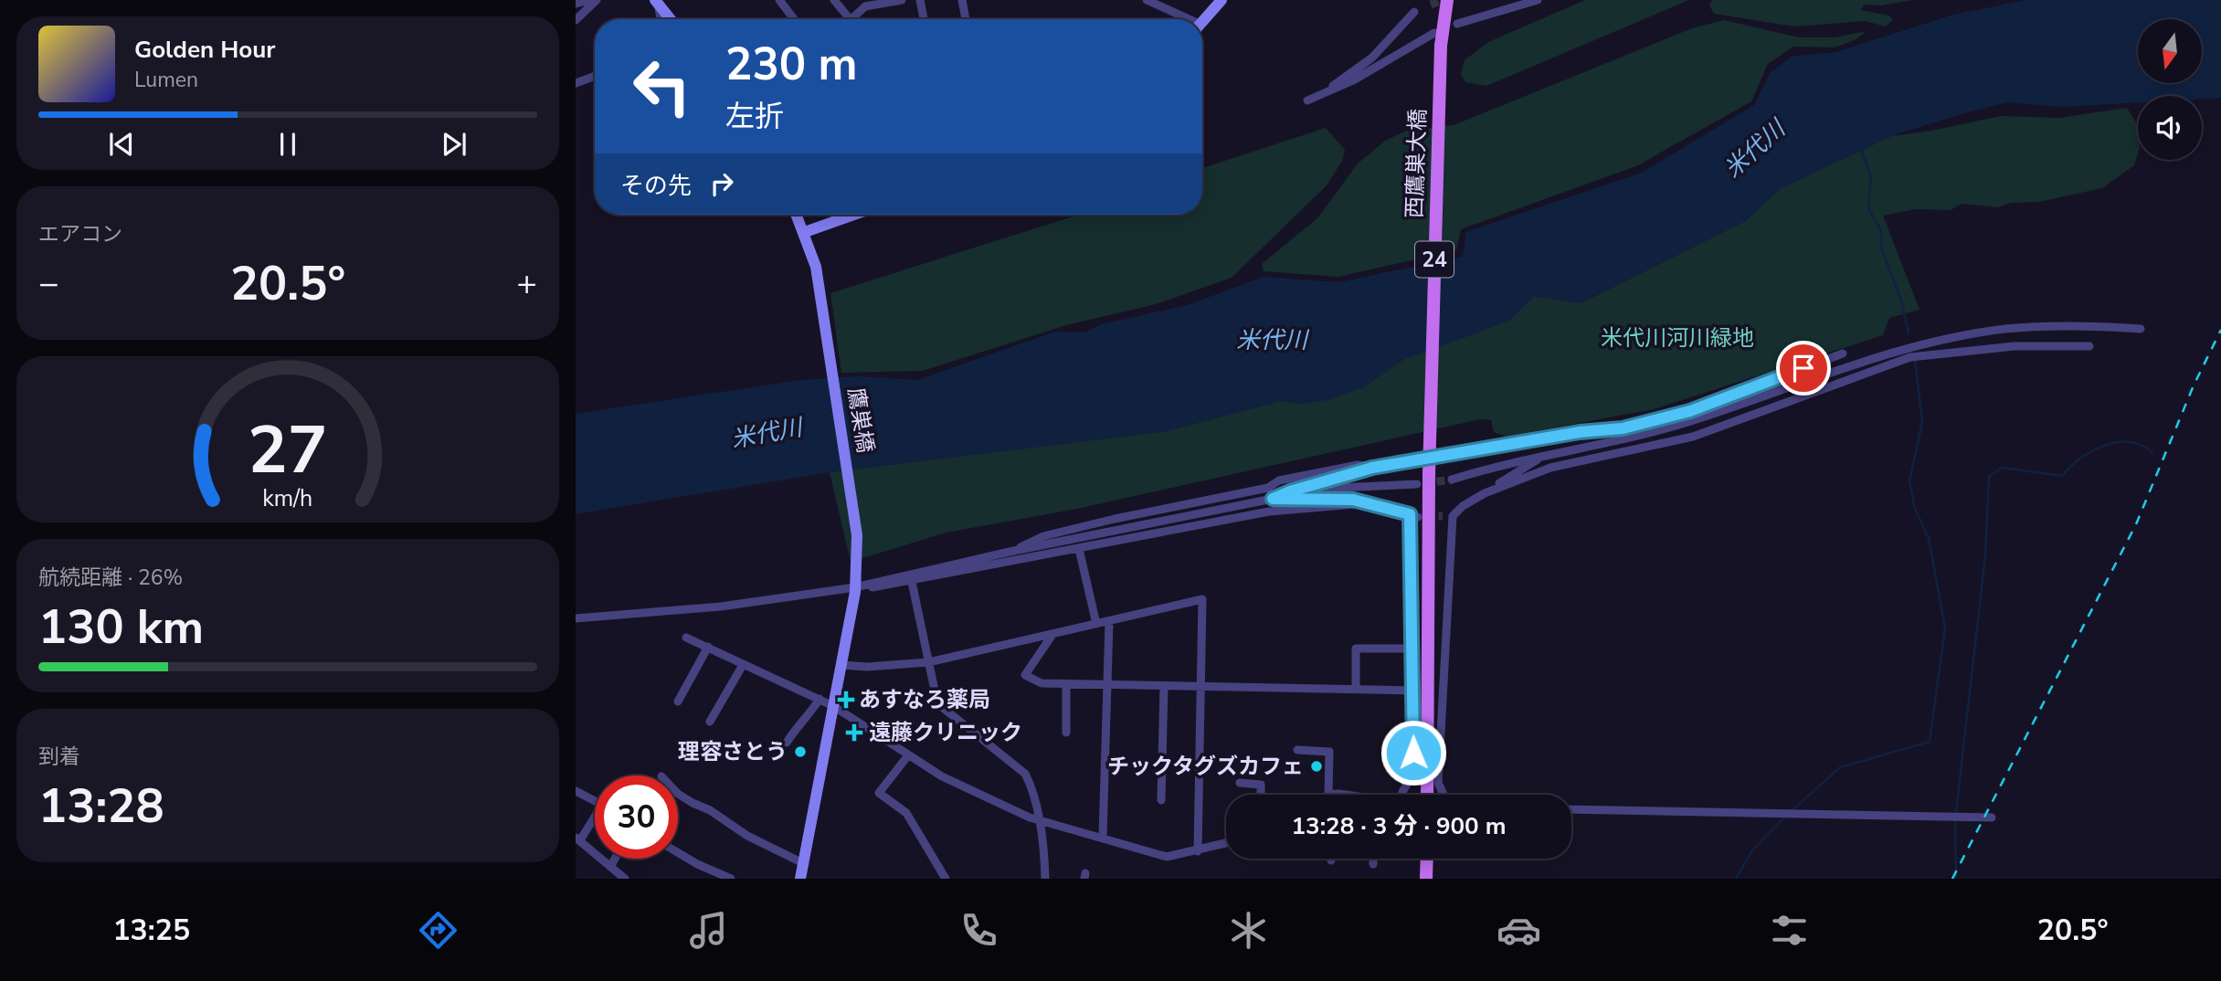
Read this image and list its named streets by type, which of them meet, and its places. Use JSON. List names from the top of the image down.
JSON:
{
  "streets": {
    "main road": ["西鷹巣大橋", "24"],
    "street": ["鷹巣橋"]
  },
  "water": ["米代川"],
  "parks": ["米代川河川緑地"],
  "places": {
    "health": ["あすなろ薬局", "遠藤クリニック"],
    "other": ["理容さとう", "チックタグズカフェ"]
  },
  "north": "bottom",
  "page": {
    "turn": ["230 m", "左折"],
    "song": ["Golden Hour", "Lumen"],
    "then": "その先",
    "tile": [
      "エアコン",
      ["航続距離 · 26%", "130 km"],
      ["到着", "13:28"]
    ],
    "heat": ["−", "20.5°", "+"],
    "limit": "30",
    "trip": "13:28 · 3 分 · 900 m",
    "tabs": ["13:25", "20.5°"],
    "gauge": ["27", "km/h"]
  }
}
